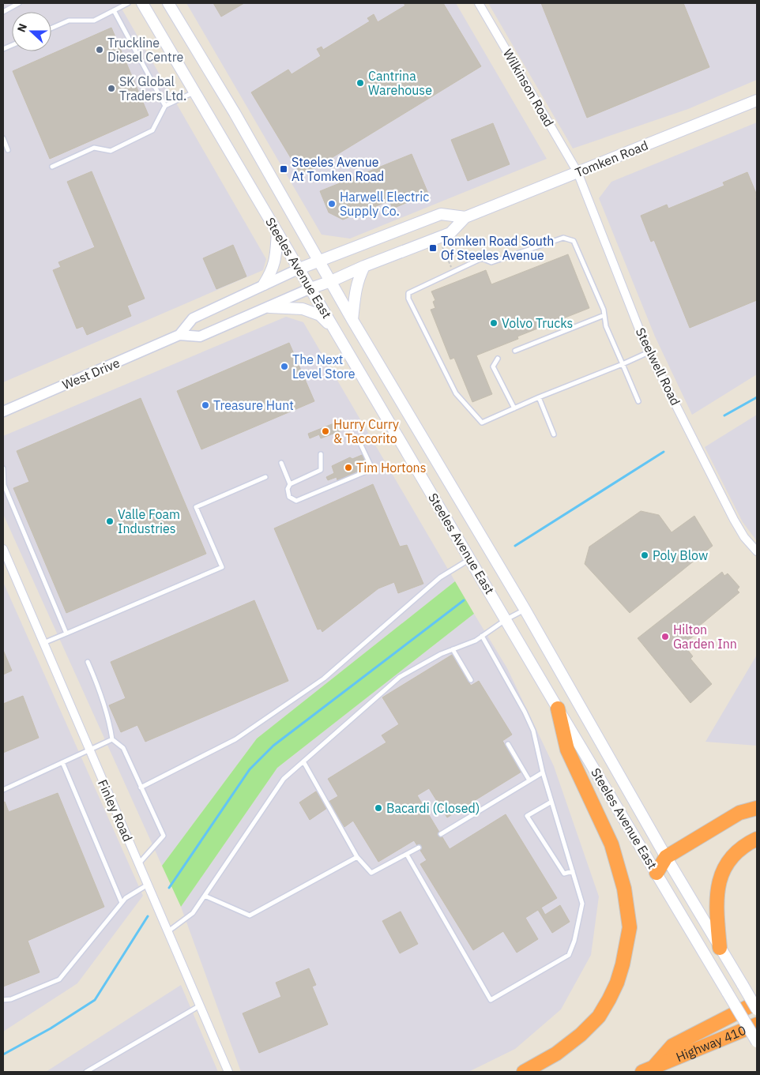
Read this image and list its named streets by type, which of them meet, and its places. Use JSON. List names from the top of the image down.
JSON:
{
  "streets": {
    "highway": ["Highway 410"],
    "main road": ["Tomken Road", "Steeles Avenue East"],
    "street": [
      "Wilkinson Road",
      "Steelwell Road",
      "West Drive",
      "Finley Road"
    ]
  },
  "crossings": [
    ["Wilkinson Road", "Tomken Road"],
    ["Wilkinson Road", "Steelwell Road"],
    ["Tomken Road", "Steeles Avenue East"],
    ["Tomken Road", "Steelwell Road"],
    ["Tomken Road", "West Drive"],
    ["Steeles Avenue East", "West Drive"]
  ],
  "places": {
    "other": [
      "Truckline Diesel Centre",
      "Cantrina Warehouse",
      "SK Global Traders Ltd.",
      "Harwell Electric Supply Co.",
      "Volvo Trucks",
      "The Next Level Store",
      "Treasure Hunt",
      "Hurry Curry & Taccorito",
      "Tim Hortons",
      "Valle Foam Industries",
      "Poly Blow",
      "Hilton Garden Inn",
      "Bacardi (Closed)"
    ],
    "transit": ["Steeles Avenue At Tomken Road", "Tomken Road South Of Steeles Avenue"]
  },
  "north": "left"
}
